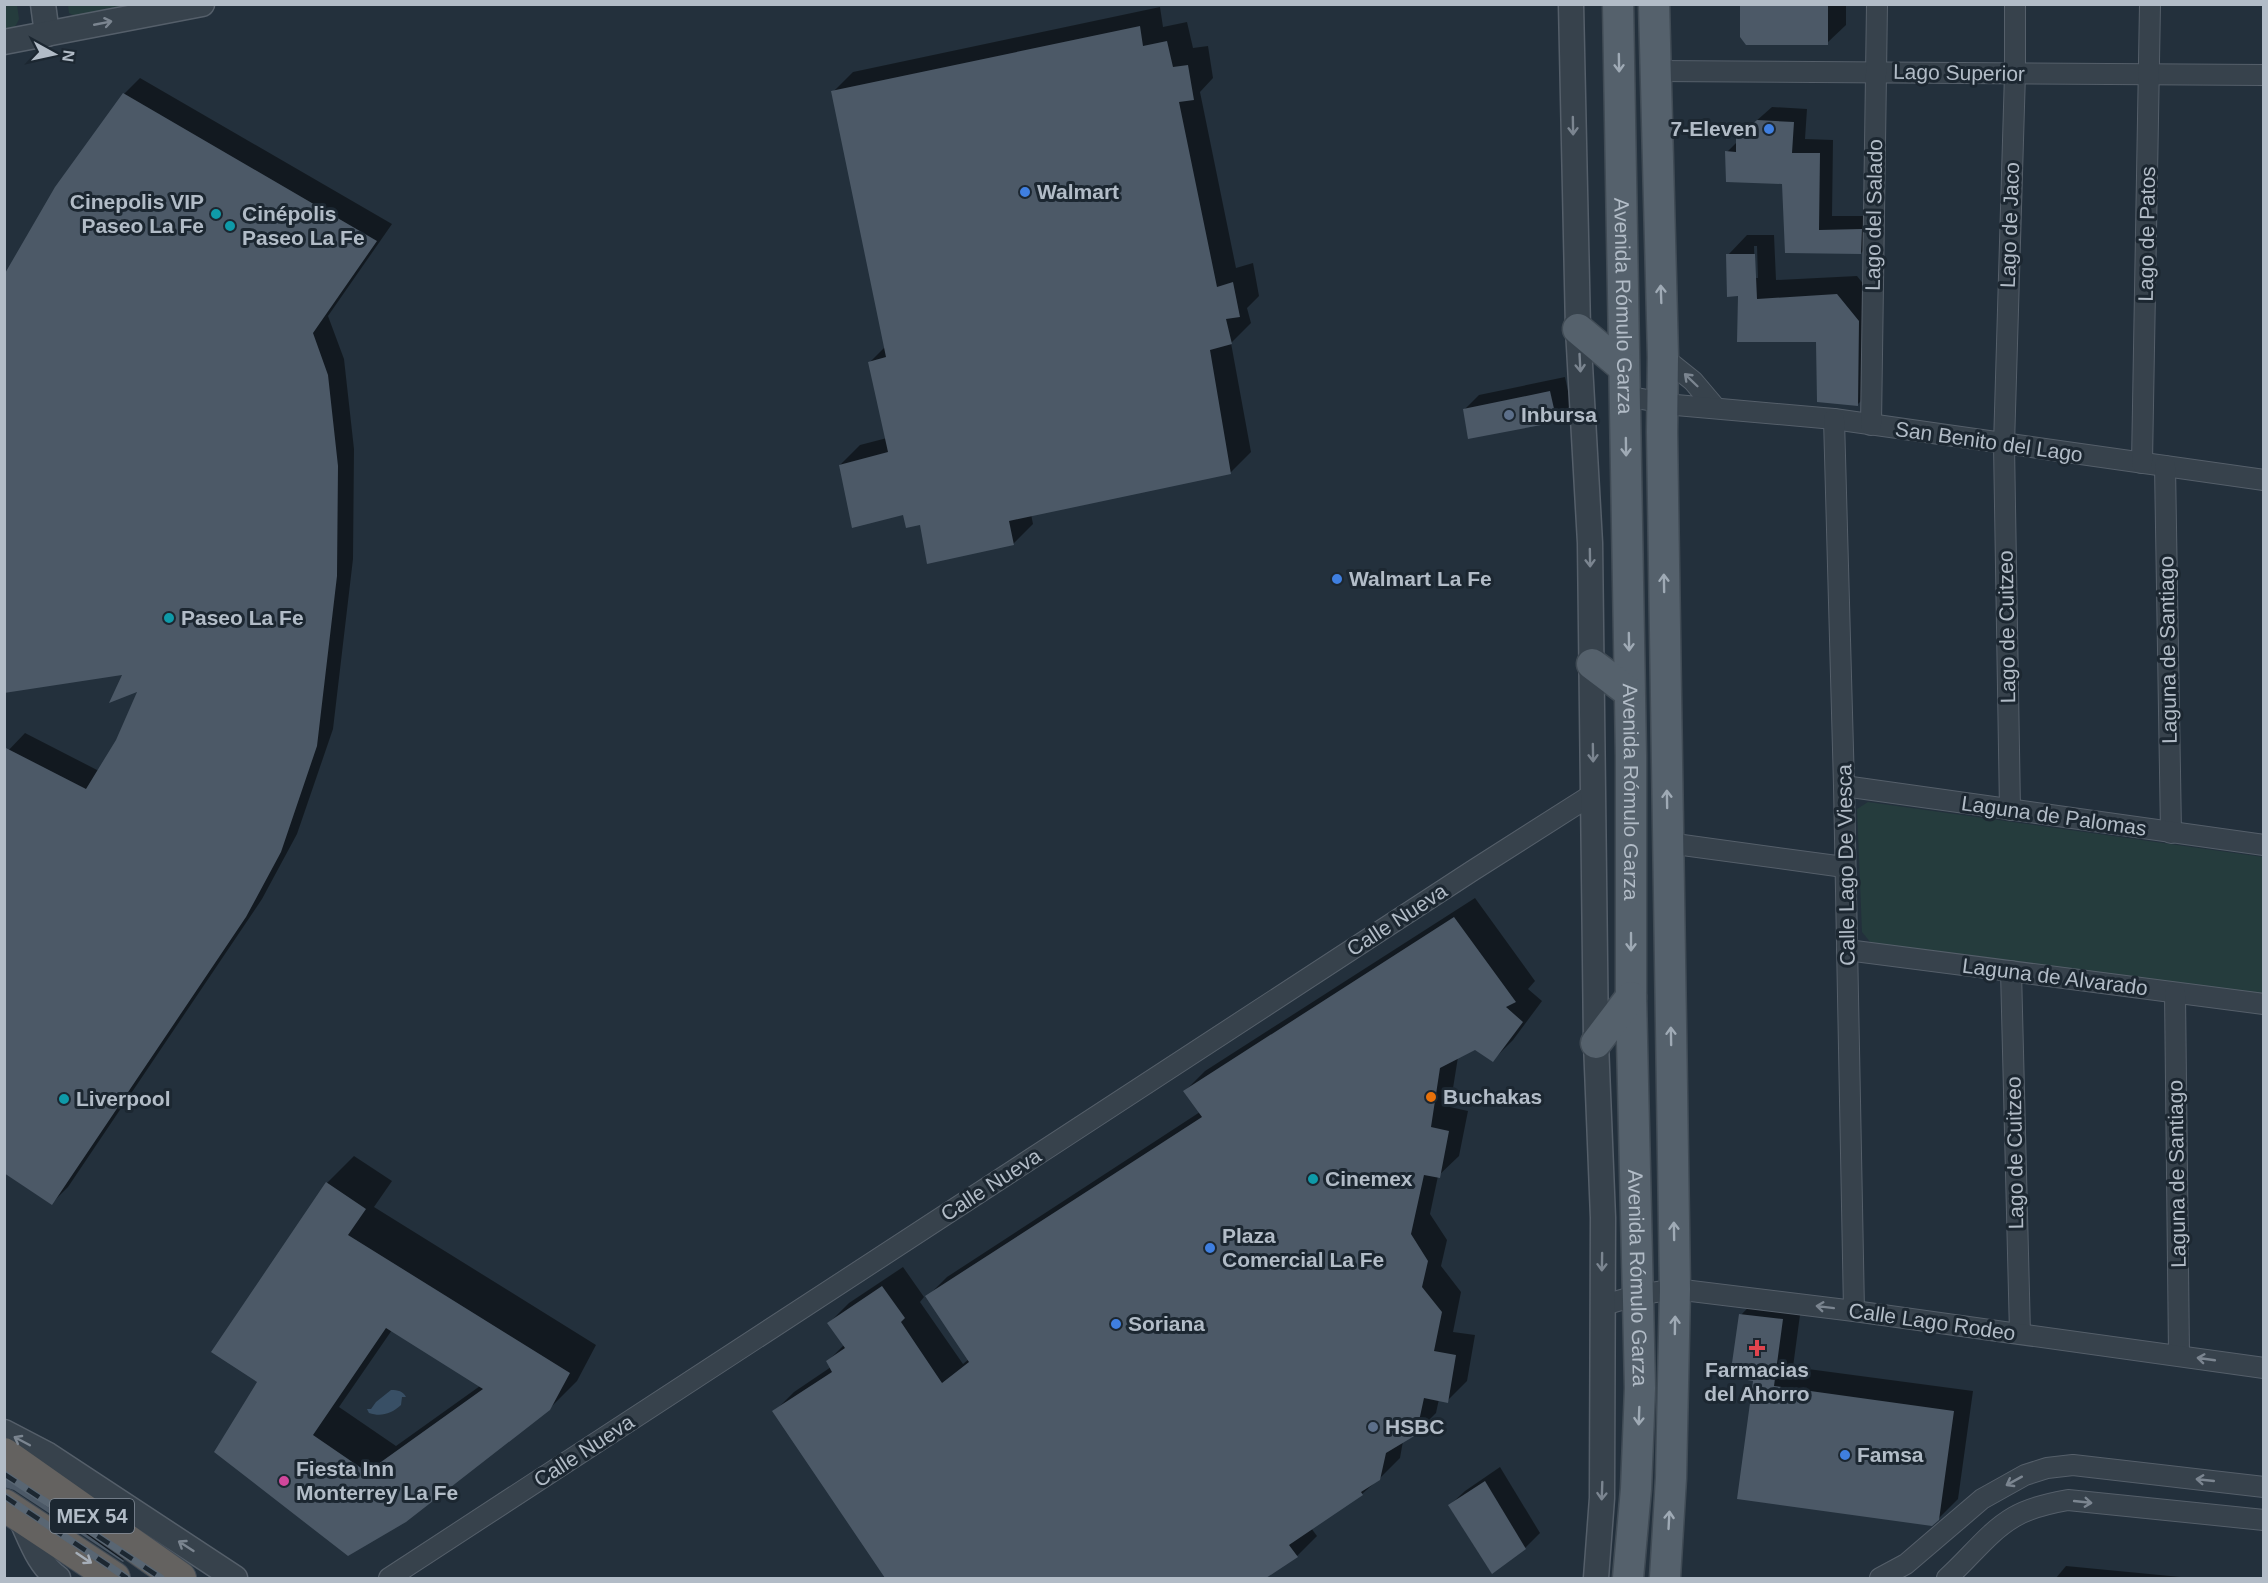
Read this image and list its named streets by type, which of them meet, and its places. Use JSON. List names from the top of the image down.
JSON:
{
  "streets": {
    "highway": ["MEX 54"],
    "main road": ["Avenida Rómulo Garza"],
    "street": [
      "Lago Superior",
      "Lago del Salado",
      "Lago de Jaco",
      "Lago de Patos",
      "San Benito del Lago",
      "Lago de Cuitzeo",
      "Laguna de Santiago",
      "Laguna de Palomas",
      "Calle Lago De Viesca",
      "Calle Nueva",
      "Laguna de Alvarado",
      "Calle Lago Rodeo"
    ]
  },
  "crossings": [
    ["Lago Superior", "Lago del Salado"],
    ["Lago Superior", "Lago de Jaco"],
    ["Lago Superior", "Lago de Patos"],
    ["Lago Superior", "Avenida Rómulo Garza"],
    ["Lago del Salado", "San Benito del Lago"],
    ["Lago de Jaco", "San Benito del Lago"],
    ["Lago de Jaco", "Lago de Cuitzeo"],
    ["Lago de Patos", "San Benito del Lago"],
    ["Avenida Rómulo Garza", "San Benito del Lago"],
    ["Avenida Rómulo Garza", "Calle Lago Rodeo"],
    ["San Benito del Lago", "Lago de Cuitzeo"],
    ["San Benito del Lago", "Laguna de Santiago"],
    ["San Benito del Lago", "Calle Lago De Viesca"],
    ["Lago de Cuitzeo", "Laguna de Palomas"],
    ["Lago de Cuitzeo", "Laguna de Alvarado"],
    ["Lago de Cuitzeo", "Calle Lago Rodeo"],
    ["Laguna de Santiago", "Laguna de Palomas"],
    ["Laguna de Santiago", "Laguna de Alvarado"],
    ["Laguna de Santiago", "Calle Lago Rodeo"],
    ["Laguna de Palomas", "Calle Lago De Viesca"],
    ["Calle Lago De Viesca", "Laguna de Alvarado"],
    ["Calle Lago De Viesca", "Calle Lago Rodeo"]
  ],
  "one_way": ["Calle Lago Rodeo"],
  "places": {
    "other": [
      "7-Eleven",
      "Walmart",
      "Cinepolis VIP Paseo La Fe",
      "Cinépolis Paseo La Fe",
      "Inbursa",
      "Walmart La Fe",
      "Paseo La Fe",
      "Buchakas",
      "Liverpool",
      "Cinemex",
      "Plaza Comercial La Fe",
      "Soriana",
      "HSBC",
      "Famsa",
      "Fiesta Inn Monterrey La Fe"
    ],
    "health": ["Farmacias del Ahorro"]
  },
  "north": "right"
}
